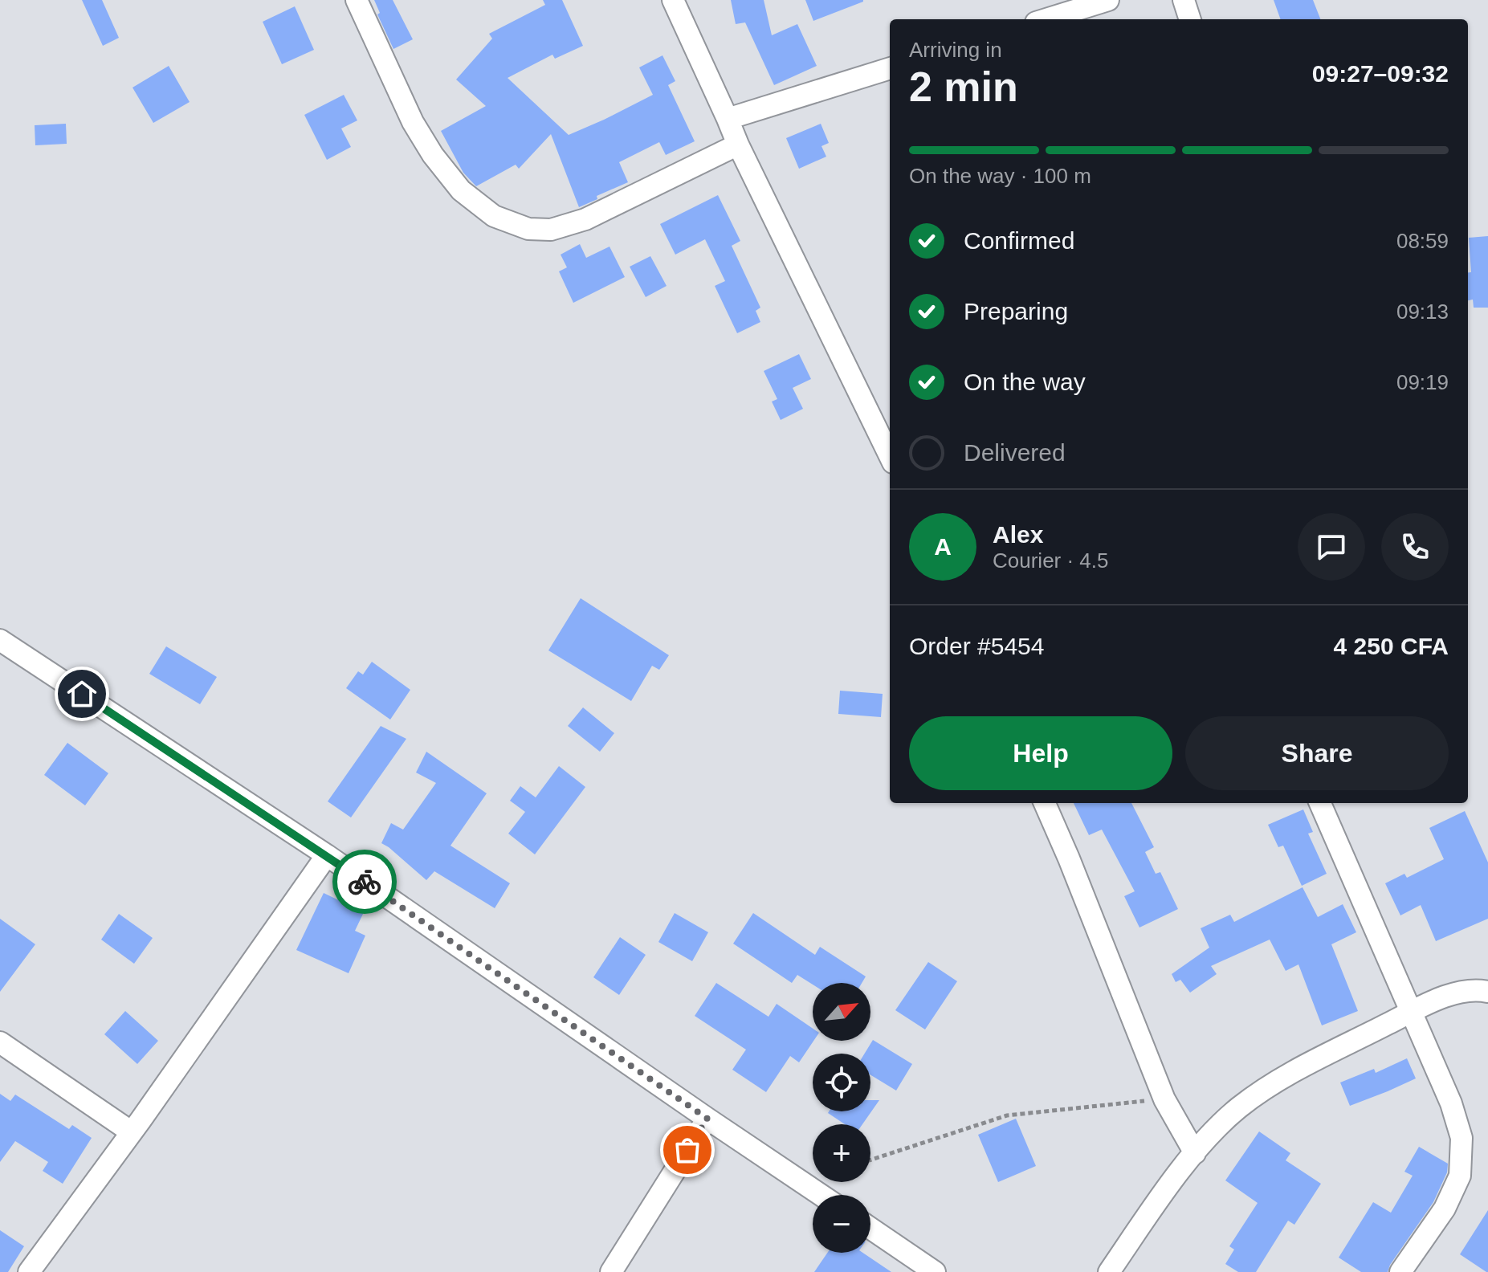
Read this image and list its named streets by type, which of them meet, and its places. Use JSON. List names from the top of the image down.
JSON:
{
  "north": "top right",
  "page": {
    "heading": ["2 min", "Arriving in", "09:27–09:32"],
    "panel": [
      "Alex",
      "Courier · 4.5",
      "Order #5454",
      "4 250 CFA"
    ],
    "bar": "On the way · 100 m",
    "list": [
      ["Confirmed", "08:59"],
      ["Preparing", "09:13"],
      ["On the way", "09:19"],
      "Delivered"
    ],
    "round": "A",
    "buttons": ["Help", "Share"],
    "map_buttons": ["+", "−"]
  }
}
